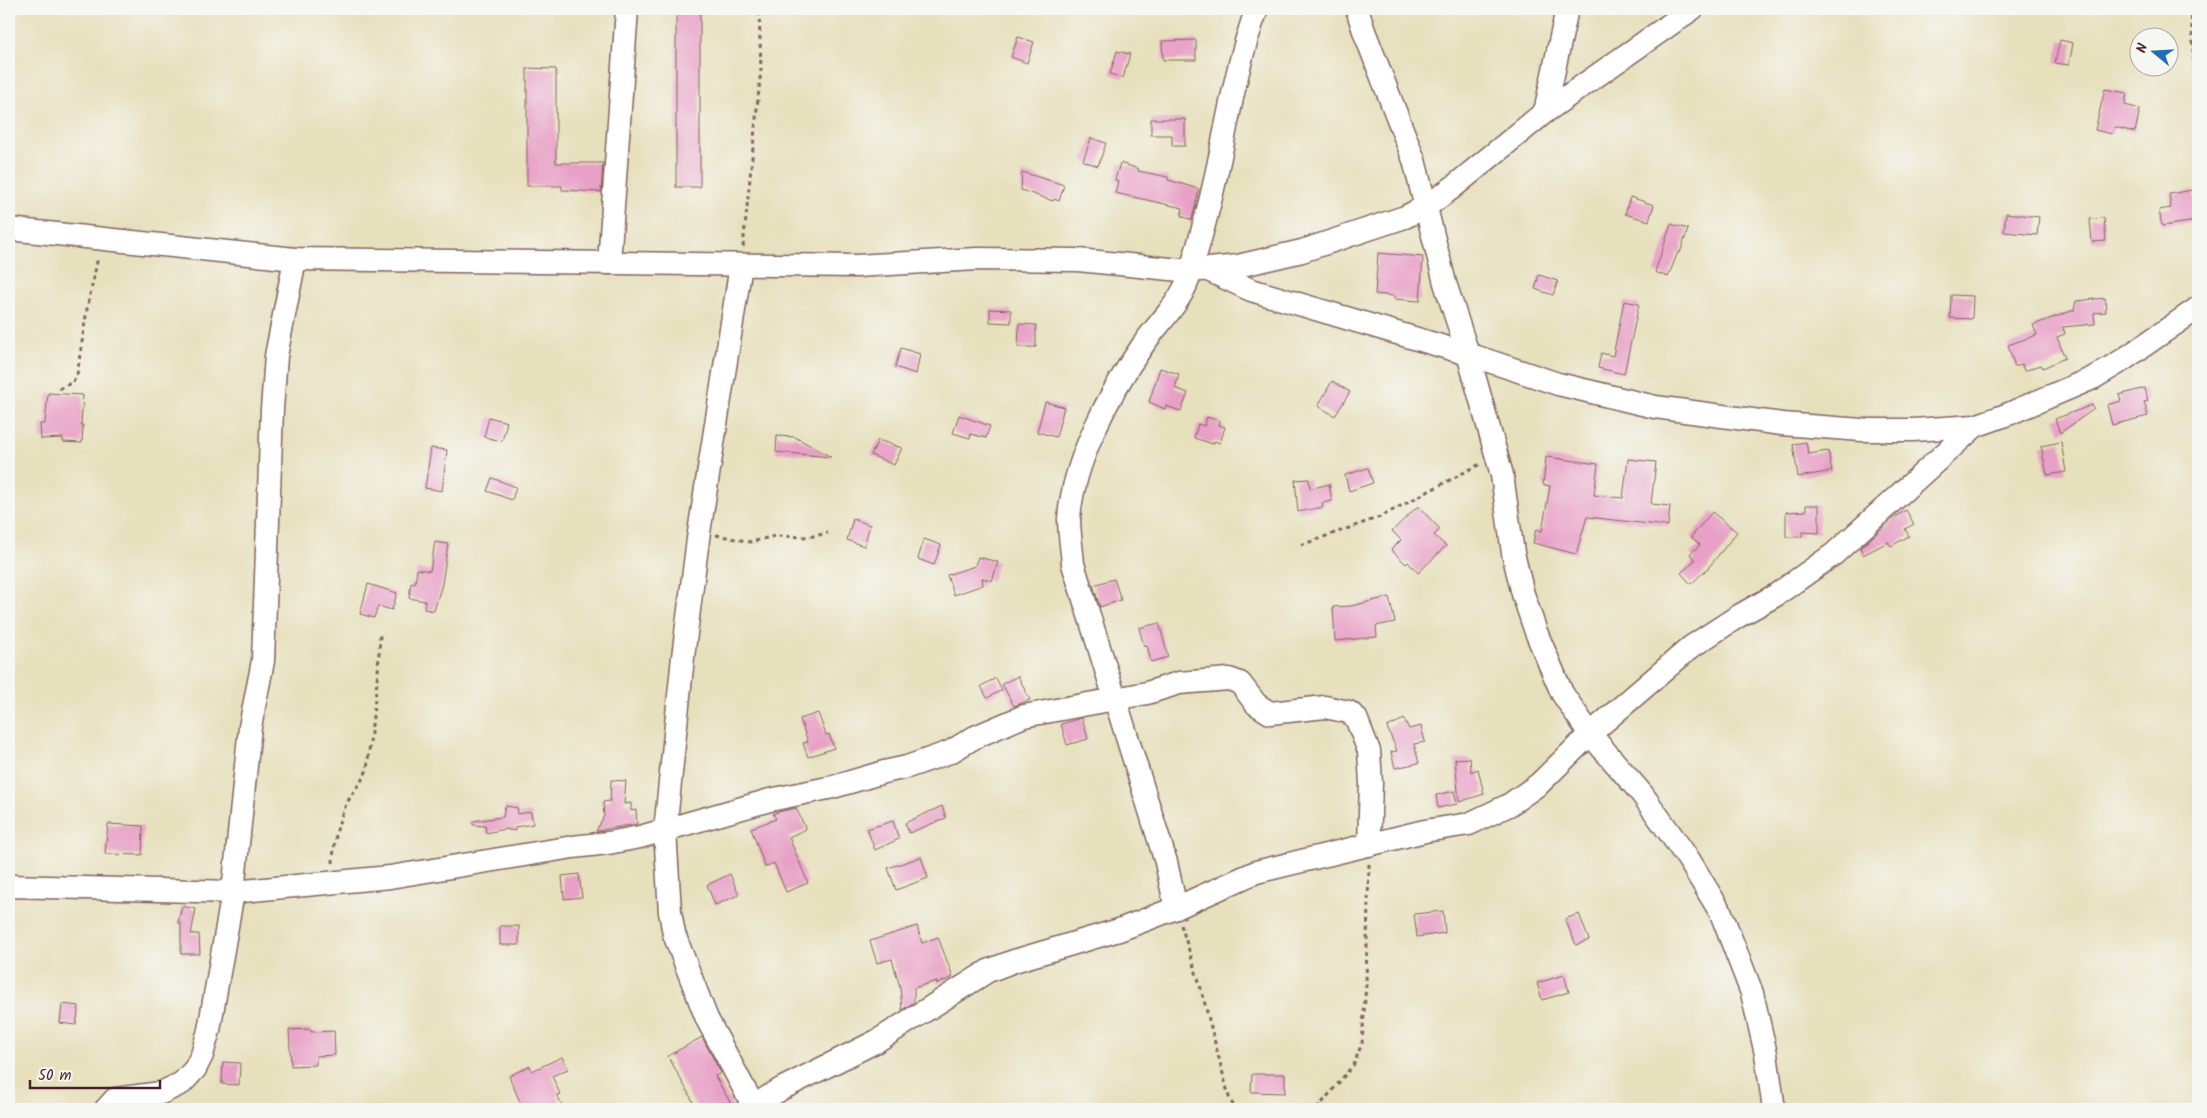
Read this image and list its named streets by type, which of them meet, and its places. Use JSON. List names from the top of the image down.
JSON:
{
  "scale_bar": "50 m",
  "north": "left"
}
